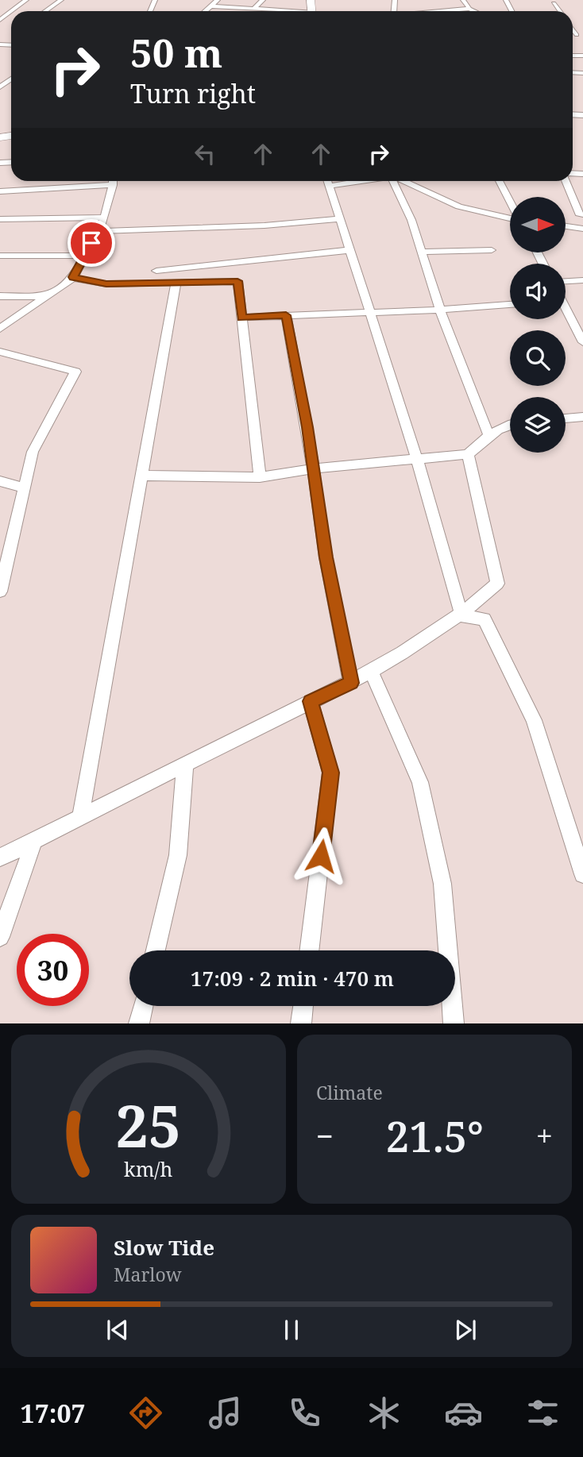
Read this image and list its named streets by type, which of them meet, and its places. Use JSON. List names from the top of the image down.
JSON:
{
  "north": "right",
  "page": {
    "turn": ["50 m", "Turn right"],
    "limit": "30",
    "trip": "17:09 · 2 min · 470 m",
    "tile": "Climate",
    "heat": ["−", "21.5°", "+"],
    "song": ["Slow Tide", "Marlow"],
    "tabs": "17:07",
    "gauge": ["25", "km/h"]
  }
}
